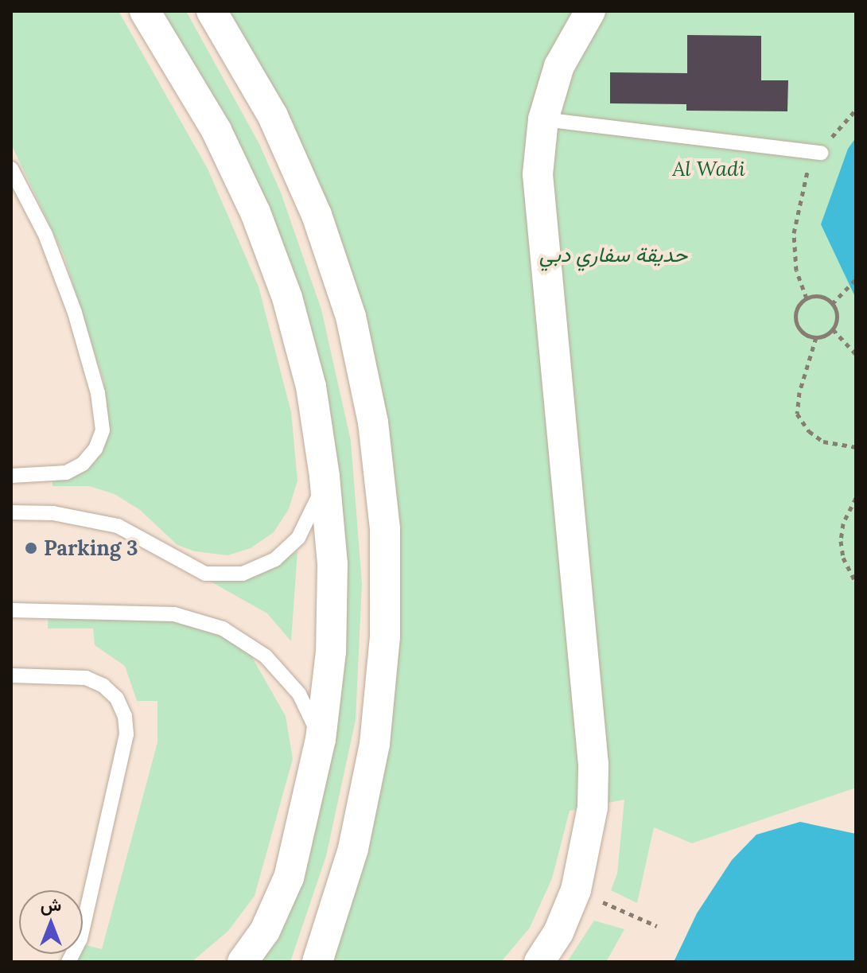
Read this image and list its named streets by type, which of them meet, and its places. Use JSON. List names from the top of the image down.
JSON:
{
  "parks": ["Al Wadi", "حديقة سفاري دبي"],
  "places": ["Parking 3"],
  "north": "top"
}
